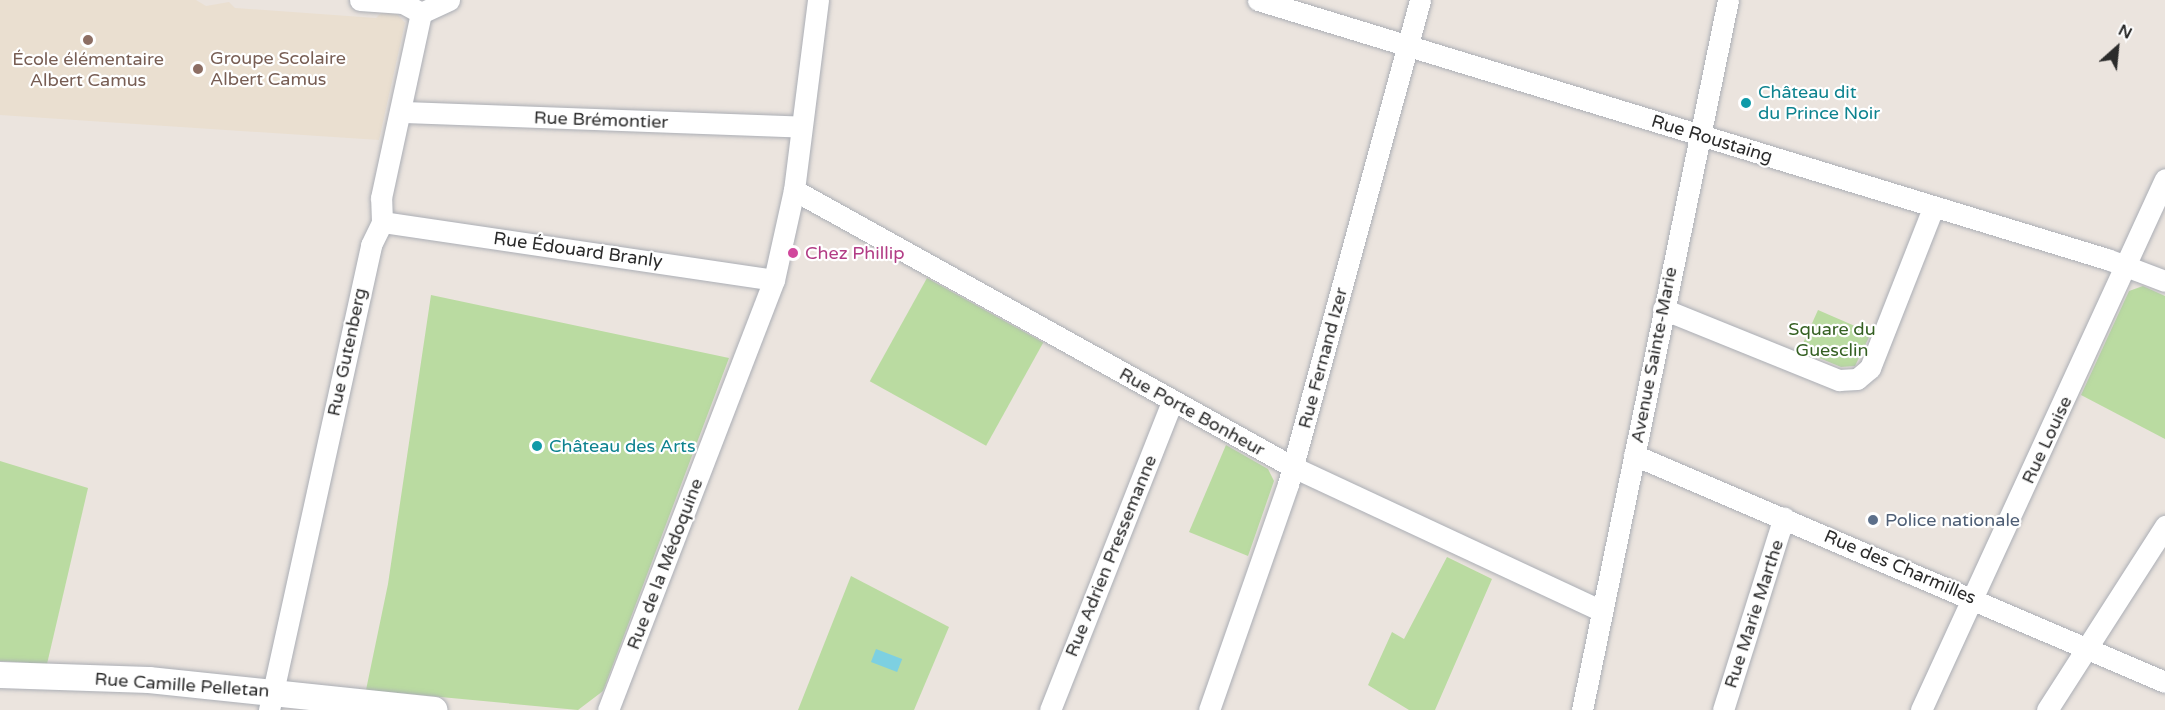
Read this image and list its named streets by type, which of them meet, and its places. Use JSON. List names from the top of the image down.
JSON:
{
  "streets": {
    "street": [
      "Rue Brémontier",
      "Rue Roustaing",
      "Rue Édouard Branly",
      "Rue Gutenberg",
      "Avenue Sainte-Marie",
      "Rue Fernand Izer",
      "Rue Porte Bonheur",
      "Rue Louise",
      "Rue Adrien Pressemanne",
      "Rue de la Médoquine",
      "Rue des Charmilles",
      "Rue Marie Marthe",
      "Rue Camille Pelletan"
    ]
  },
  "crossings": [
    ["Rue Brémontier", "Rue Gutenberg"],
    ["Rue Brémontier", "Rue de la Médoquine"],
    ["Rue Roustaing", "Avenue Sainte-Marie"],
    ["Rue Roustaing", "Rue Fernand Izer"],
    ["Rue Roustaing", "Rue Louise"],
    ["Rue Édouard Branly", "Rue Gutenberg"],
    ["Rue Édouard Branly", "Rue de la Médoquine"],
    ["Rue Gutenberg", "Rue Camille Pelletan"],
    ["Avenue Sainte-Marie", "Rue Porte Bonheur"],
    ["Avenue Sainte-Marie", "Rue des Charmilles"],
    ["Rue Fernand Izer", "Rue Porte Bonheur"],
    ["Rue Porte Bonheur", "Rue Adrien Pressemanne"],
    ["Rue Porte Bonheur", "Rue de la Médoquine"],
    ["Rue Louise", "Rue des Charmilles"],
    ["Rue des Charmilles", "Rue Marie Marthe"]
  ],
  "parks": ["Square du Guesclin"],
  "places": [
    "École élémentaire Albert Camus",
    "Groupe Scolaire Albert Camus",
    "Château dit du Prince Noir",
    "Chez Phillip",
    "Château des Arts",
    "Police nationale"
  ],
  "north": "top right"
}
